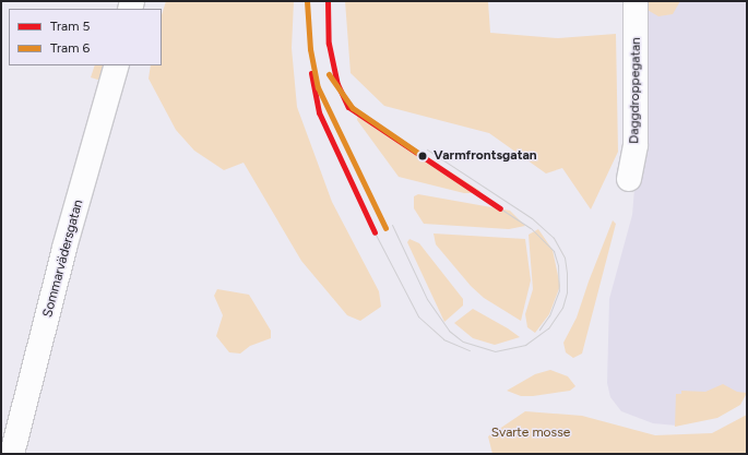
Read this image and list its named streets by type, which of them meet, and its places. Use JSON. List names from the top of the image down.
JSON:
{
  "streets": {
    "street": ["Daggdroppegatan", "Sommarvädersgatan"]
  },
  "parks": ["Svarte mosse"],
  "places": ["Varmfrontsgatan"],
  "lines": ["tram line 5", "tram line 6"],
  "legend": ["Tram 5", "Tram 6"]
}
